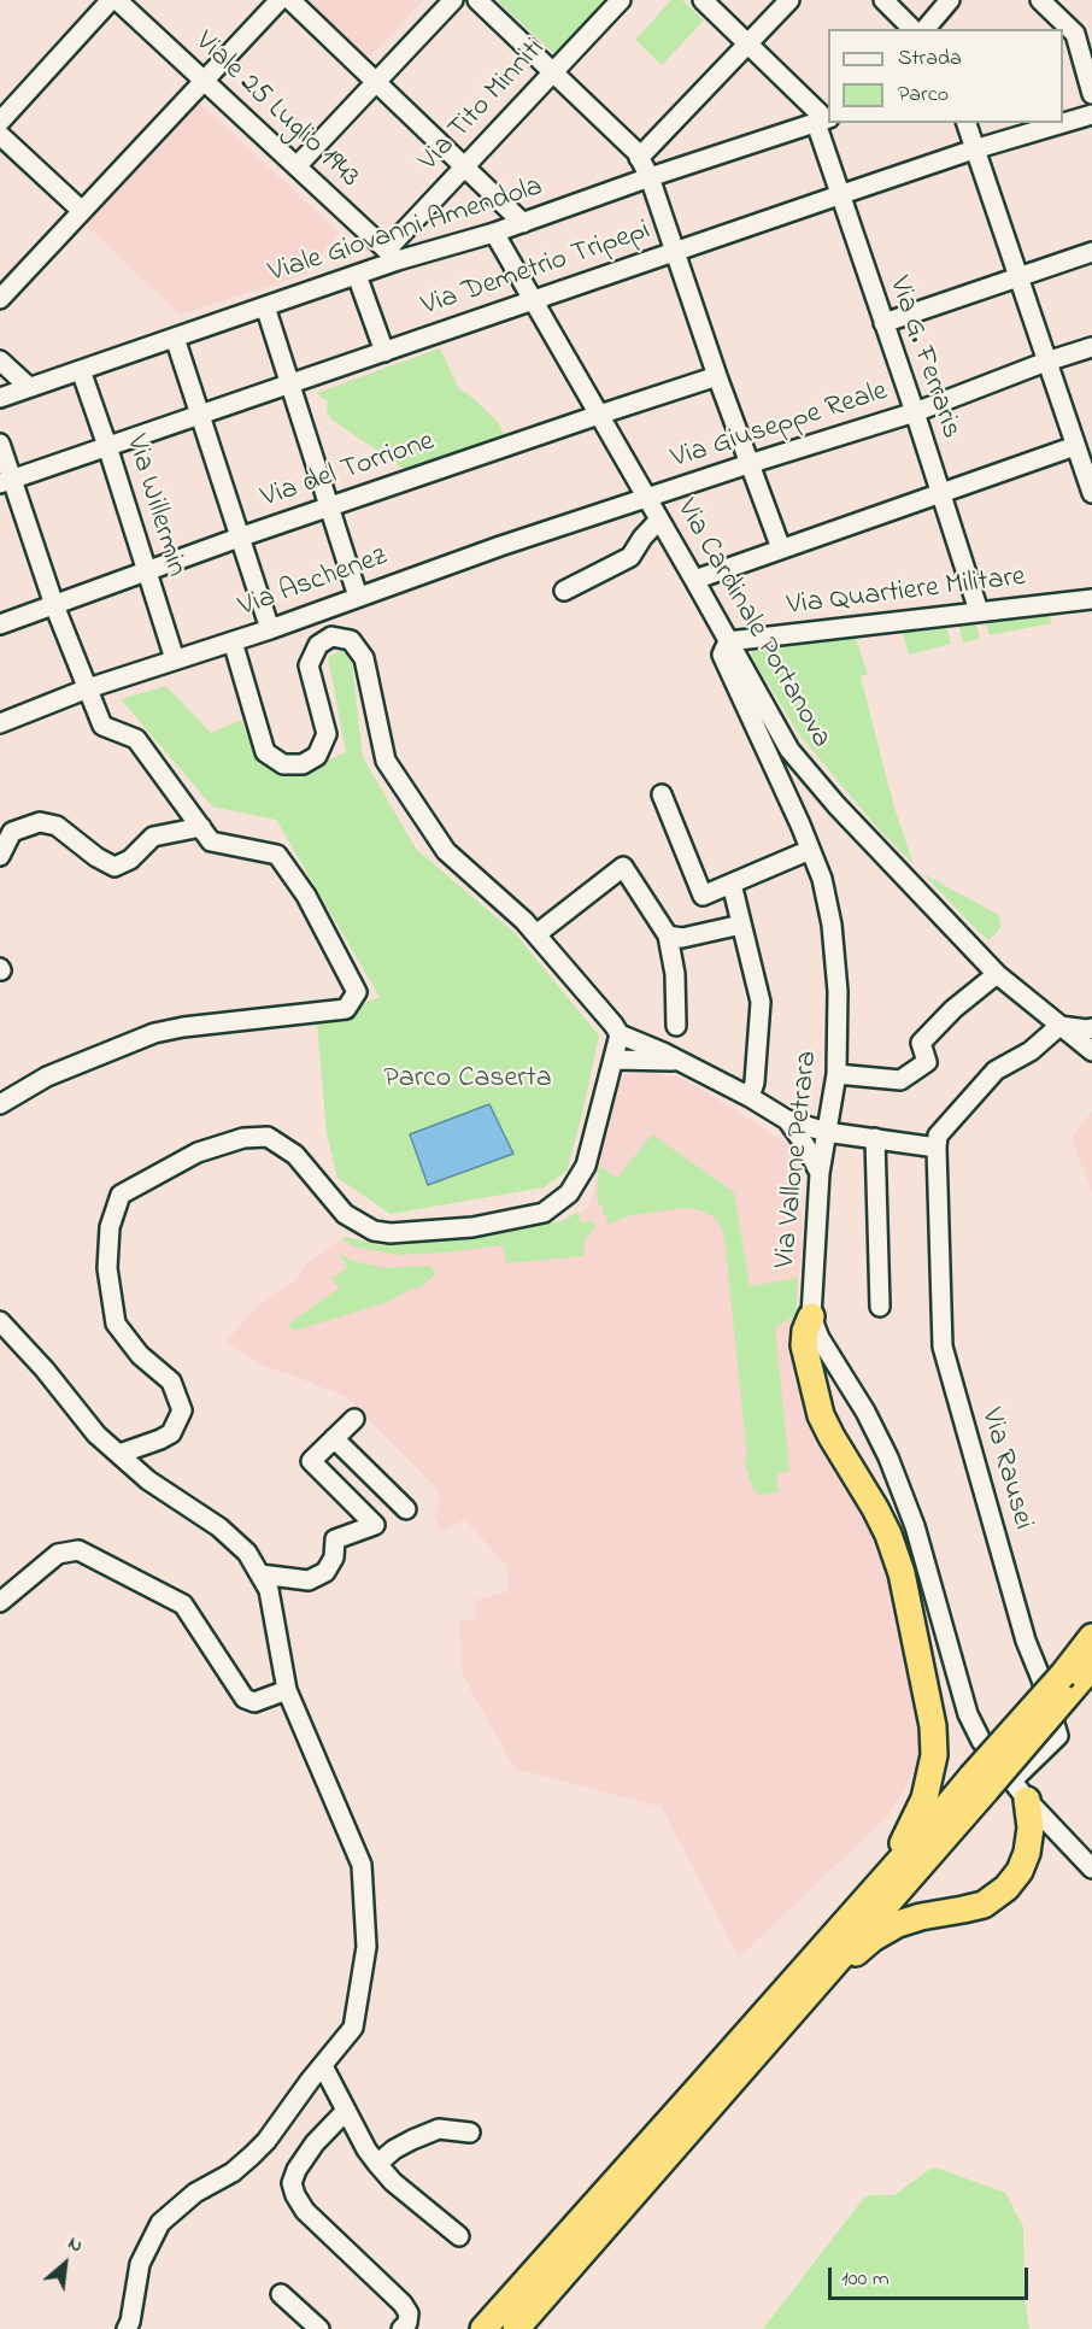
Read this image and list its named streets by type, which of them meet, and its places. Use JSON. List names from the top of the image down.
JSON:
{
  "streets": {
    "street": [
      "Via Tito Minniti",
      "Viale 25 Luglio 1943",
      "Viale Giovanni Amendola",
      "Via Demetrio Tripepi",
      "Via G. Ferraris",
      "Via Giuseppe Reale",
      "Via del Torrione",
      "Via Willermin",
      "Via Aschenez",
      "Via Quartiere Militare",
      "Via Cardinale Portanova",
      "Via Vallone Petrara",
      "Via Rausei"
    ]
  },
  "crossings": [
    ["Via Tito Minniti", "Viale 25 Luglio 1943"],
    ["Via Tito Minniti", "Viale Giovanni Amendola"],
    ["Viale 25 Luglio 1943", "Viale Giovanni Amendola"],
    ["Viale Giovanni Amendola", "Via G. Ferraris"],
    ["Viale Giovanni Amendola", "Via Willermin"],
    ["Viale Giovanni Amendola", "Via Cardinale Portanova"],
    ["Via Demetrio Tripepi", "Via G. Ferraris"],
    ["Via Demetrio Tripepi", "Via Willermin"],
    ["Via Demetrio Tripepi", "Via Cardinale Portanova"],
    ["Via G. Ferraris", "Via Giuseppe Reale"],
    ["Via G. Ferraris", "Via Quartiere Militare"],
    ["Via Giuseppe Reale", "Via Aschenez"],
    ["Via Giuseppe Reale", "Via Cardinale Portanova"],
    ["Via del Torrione", "Via Willermin"],
    ["Via del Torrione", "Via Cardinale Portanova"],
    ["Via Willermin", "Via Aschenez"],
    ["Via Aschenez", "Via Cardinale Portanova"],
    ["Via Quartiere Militare", "Via Cardinale Portanova"],
    ["Via Quartiere Militare", "Via Vallone Petrara"],
    ["Via Cardinale Portanova", "Via Vallone Petrara"],
    ["Via Vallone Petrara", "Via Rausei"]
  ],
  "parks": ["Parco Caserta"],
  "legend": ["Strada", "Parco"],
  "scale_bar": "100 m",
  "north": "top right"
}
